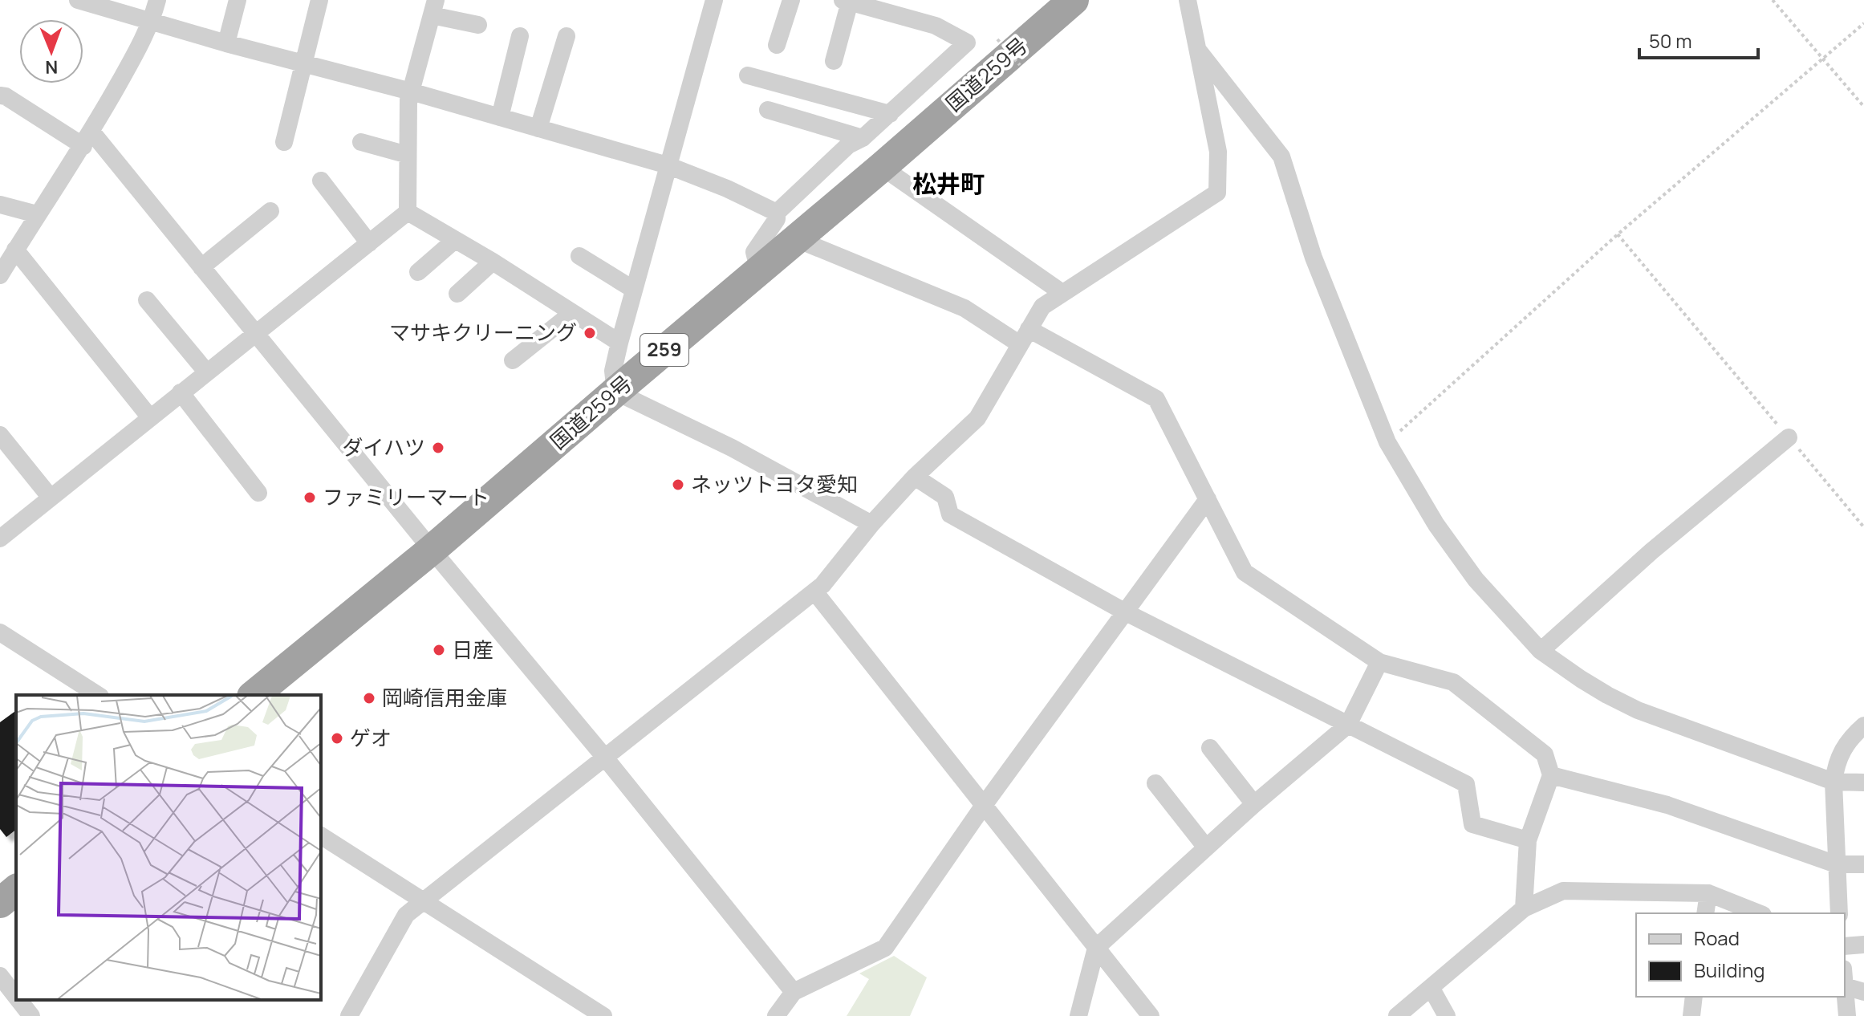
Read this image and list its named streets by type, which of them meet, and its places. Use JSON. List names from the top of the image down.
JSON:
{
  "streets": {
    "highway": ["国道259号", "259"]
  },
  "districts": ["松井町"],
  "places": [
    "マサキクリーニング",
    "ダイハツ",
    "ネッツトヨタ愛知",
    "ファミリーマート",
    "日産",
    "岡崎信用金庫",
    "ゲオ"
  ],
  "legend": ["Road", "Building"],
  "scale_bar": "50 m",
  "north": "bottom"
}
